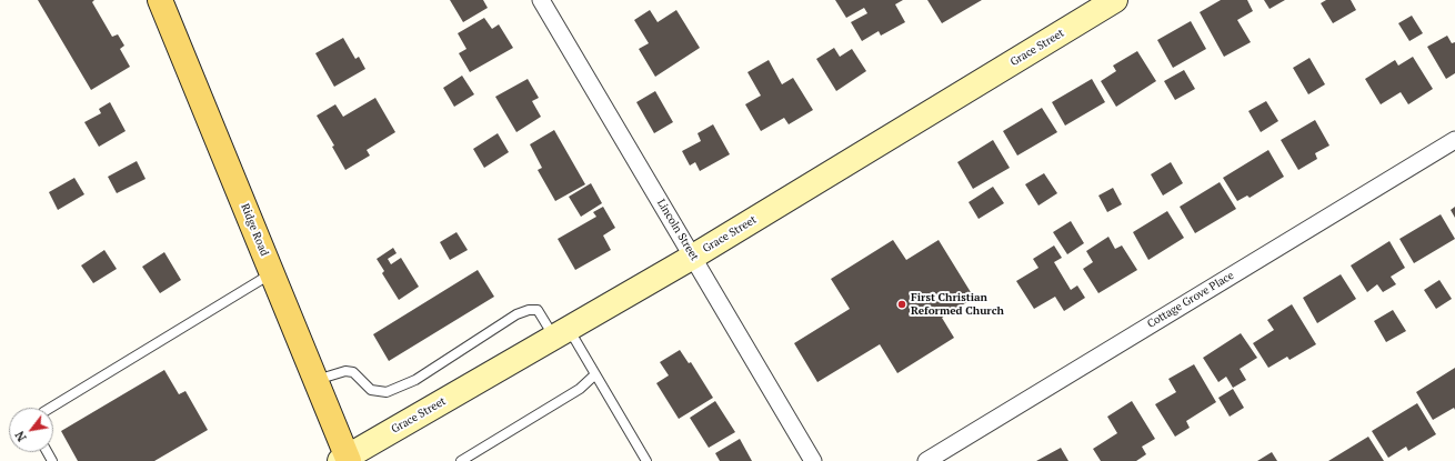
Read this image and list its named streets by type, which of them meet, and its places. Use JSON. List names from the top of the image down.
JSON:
{
  "streets": {
    "main road": ["Ridge Road"],
    "street": ["Grace Street", "Lincoln Street", "Cottage Grove Place"]
  },
  "crossings": [
    ["Grace Street", "Ridge Road"],
    ["Grace Street", "Lincoln Street"]
  ],
  "places": ["First Christian Reformed Church"],
  "north": "bottom left"
}
